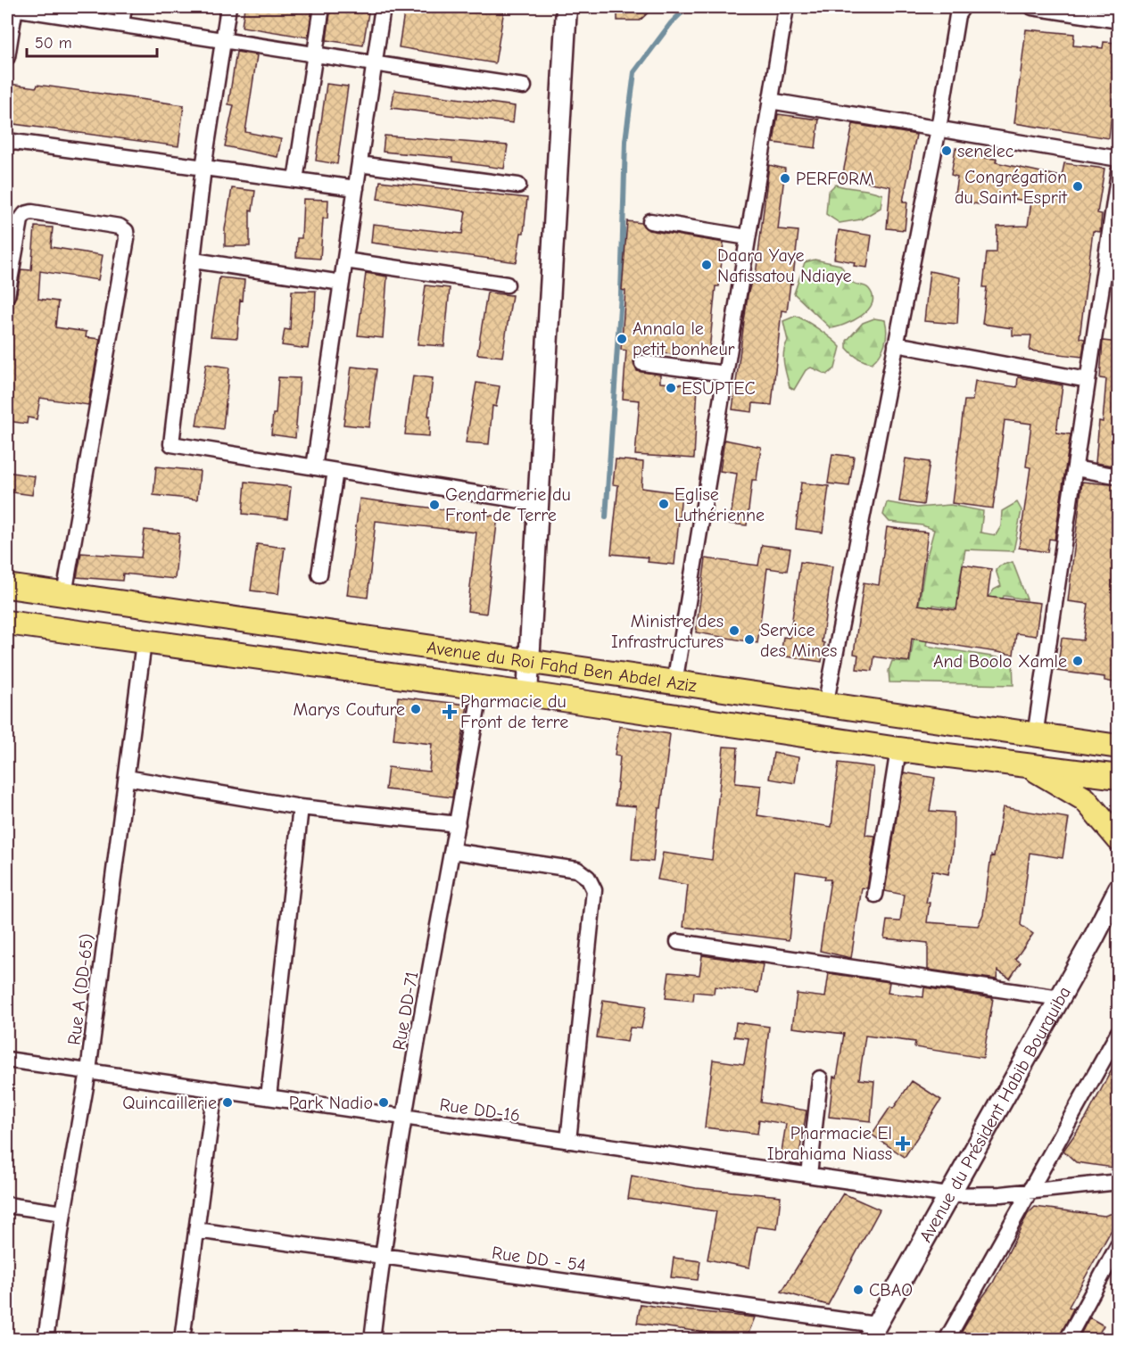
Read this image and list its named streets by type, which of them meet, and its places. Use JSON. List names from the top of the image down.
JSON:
{
  "streets": {
    "main road": ["Avenue du Roi Fahd Ben Abdel Aziz"],
    "street": [
      "Rue A (DD-65)",
      "Rue DD-71",
      "Rue DD-16",
      "Avenue du Président Habib Bourguiba",
      "Rue DD - 54"
    ]
  },
  "crossings": [
    ["Avenue du Roi Fahd Ben Abdel Aziz", "Rue A (DD-65)"],
    ["Avenue du Roi Fahd Ben Abdel Aziz", "Rue DD-71"],
    ["Rue A (DD-65)", "Rue DD-16"],
    ["Rue DD-71", "Rue DD-16"],
    ["Rue DD-71", "Rue DD - 54"],
    ["Rue DD-16", "Avenue du Président Habib Bourguiba"],
    ["Avenue du Président Habib Bourguiba", "Rue DD - 54"]
  ],
  "places": {
    "other": [
      "senelec",
      "PERFORM",
      "Congrégation du Saint Esprit",
      "Daara Yaye Nafissatou Ndiaye",
      "Annala le petit bonheur",
      "ESUPTEC",
      "Eglise Luthérienne",
      "Gendarmerie du Front de Terre",
      "Ministre des Infrastructures",
      "Service des Mines",
      "And Boolo Xamle",
      "Marys Couture",
      "Quincaillerie",
      "Park Nadio",
      "CBAO"
    ],
    "health": ["Pharmacie du Front de terre", "Pharmacie El Ibrahiama Niass"]
  },
  "scale_bar": "50 m"
}
